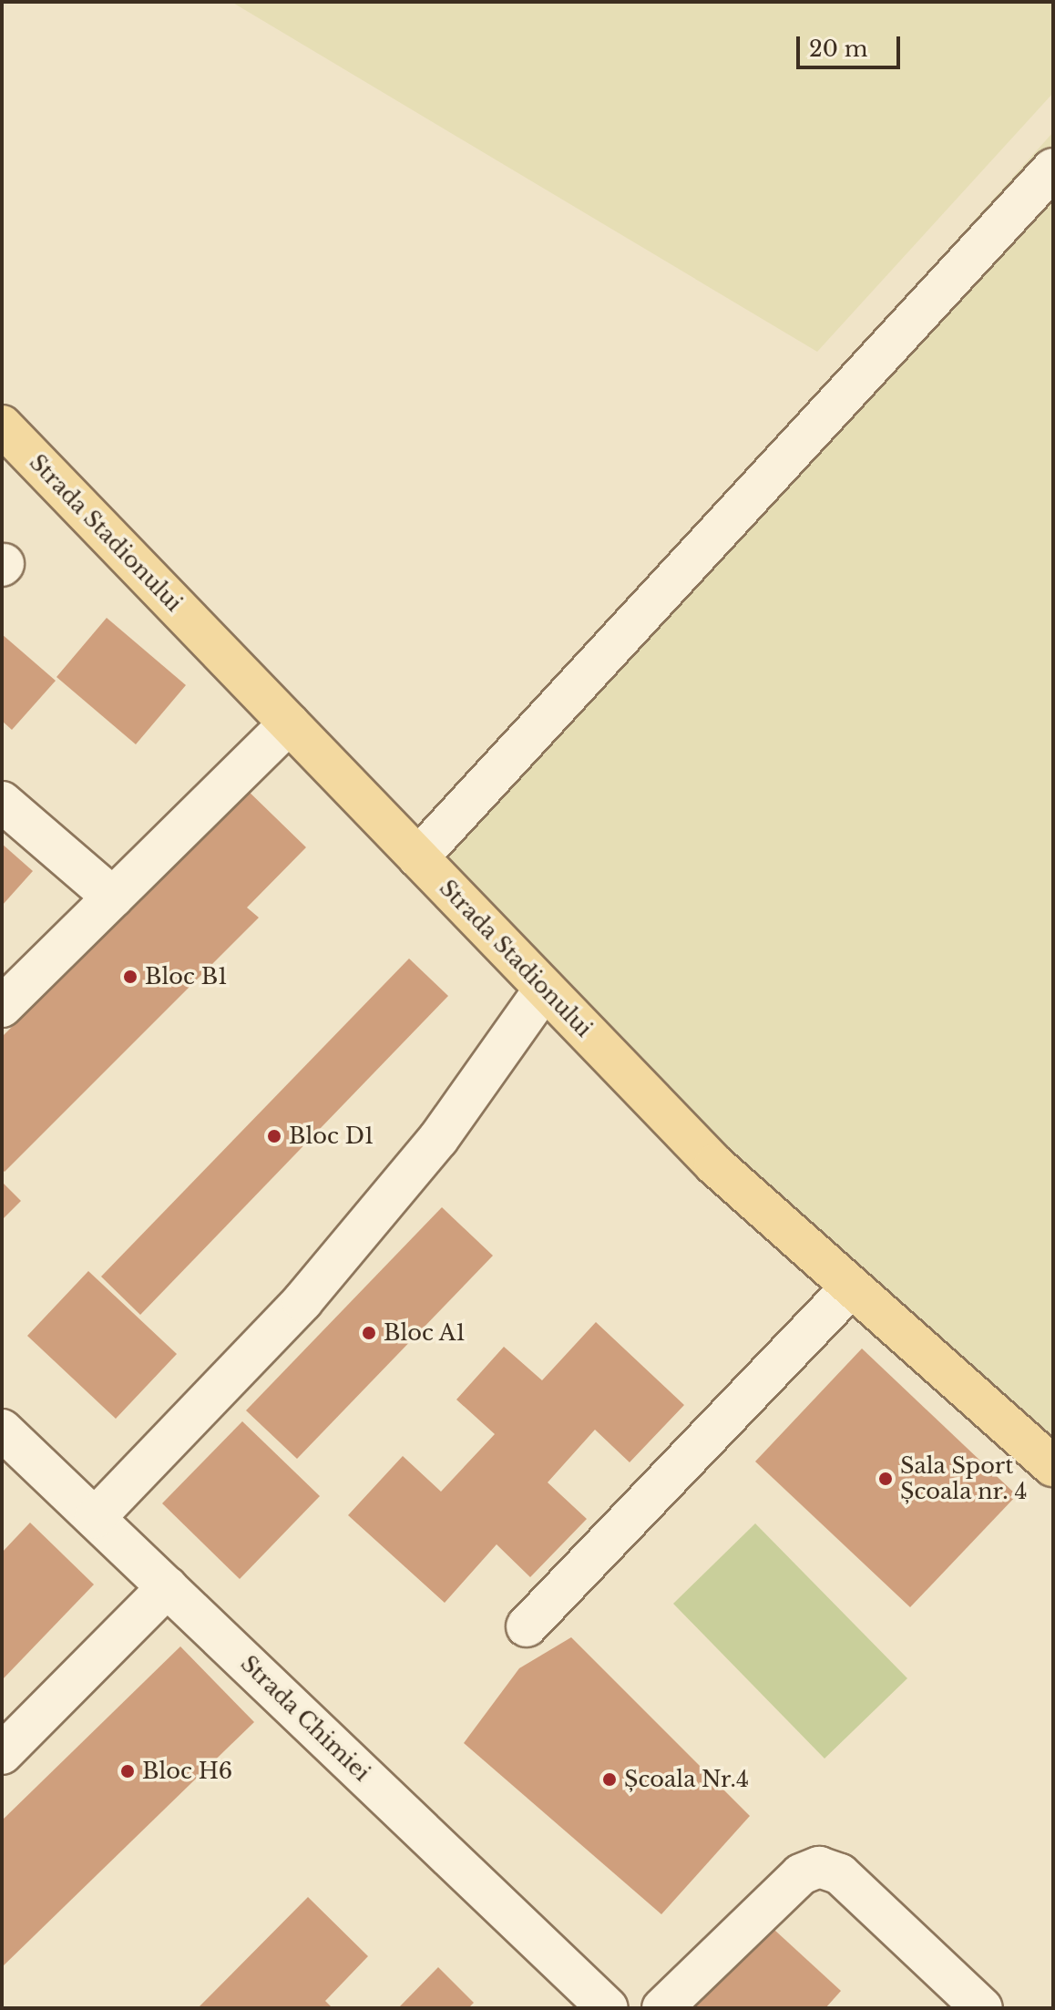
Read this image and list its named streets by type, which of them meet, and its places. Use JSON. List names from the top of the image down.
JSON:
{
  "streets": {
    "main road": ["Strada Stadionului"],
    "street": ["Strada Chimiei"]
  },
  "places": [
    "Bloc B1",
    "Bloc D1",
    "Bloc A1",
    "Sala Sport Școala nr. 4",
    "Bloc H6",
    "Școala Nr.4"
  ],
  "scale_bar": "20 m"
}
